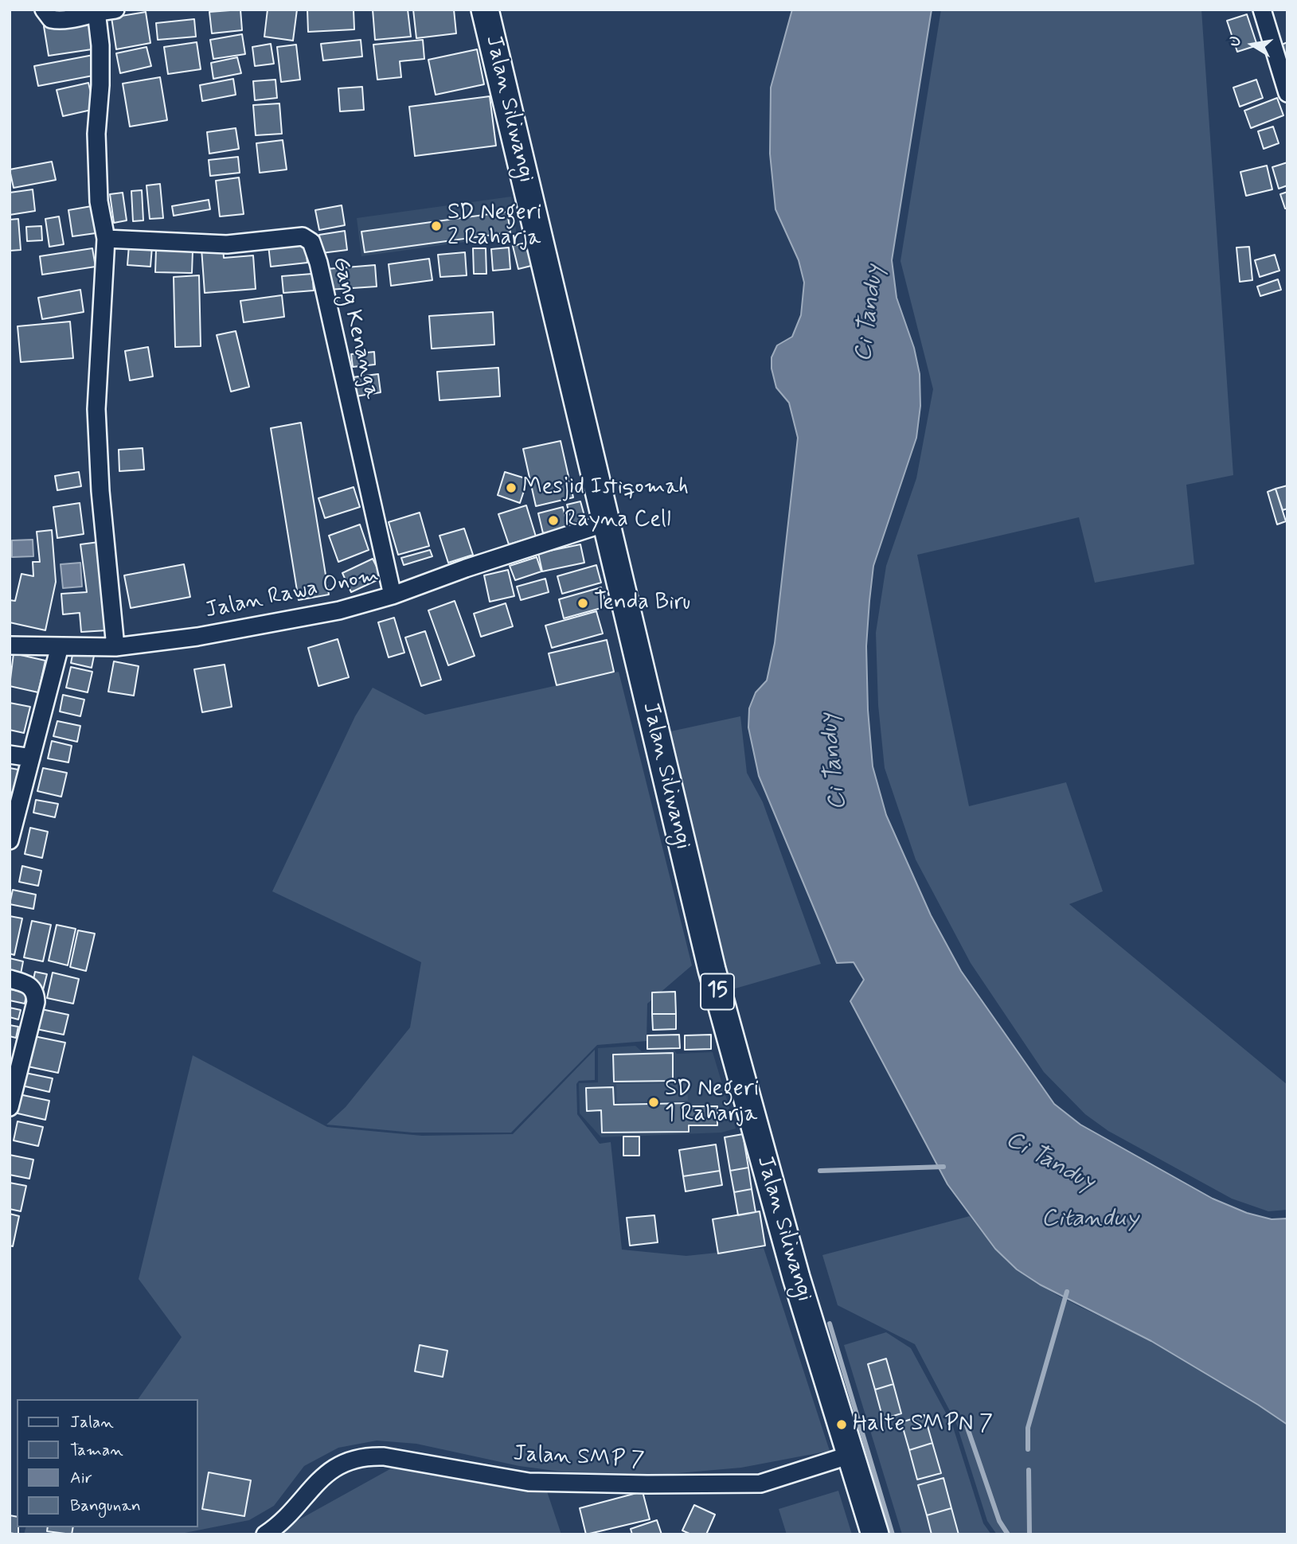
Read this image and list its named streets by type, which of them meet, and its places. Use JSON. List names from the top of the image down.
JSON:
{
  "streets": {
    "highway": ["Jalan Siliwangi", "15"],
    "street": ["Gang Kenanga", "Jalan Rawa Onom", "Jalan SMP 7"]
  },
  "crossings": [
    ["Jalan Siliwangi", "Jalan Rawa Onom"],
    ["Jalan Siliwangi", "Jalan SMP 7"],
    ["Gang Kenanga", "Jalan Rawa Onom"]
  ],
  "water": ["Ci Tanduy", "Citanduy"],
  "places": [
    "SD Negeri 2 Raharja",
    "Mesjid Istiqomah",
    "Rayna Cell",
    "Tenda Biru",
    "SD Negeri 1 Raharja",
    "Halte SMPN 7"
  ],
  "legend": [
    "Jalan",
    "Taman",
    "Air",
    "Bangunan"
  ],
  "north": "left"
}
